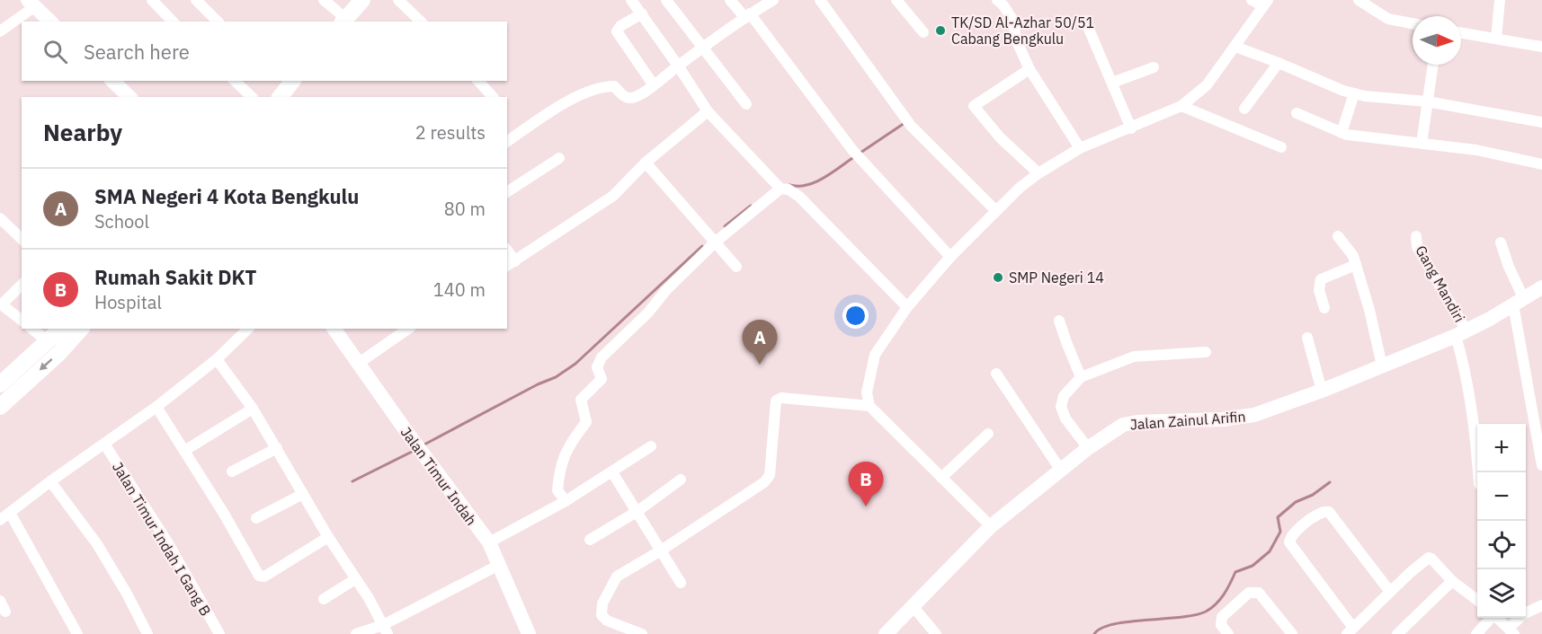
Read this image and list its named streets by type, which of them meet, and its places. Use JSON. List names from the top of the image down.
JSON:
{
  "streets": {
    "street": [
      "Gang Mandiri",
      "Jalan Zainul Arifin",
      "Jalan Timur Indah",
      "Jalan Timur Indah I Gang B"
    ]
  },
  "crossings": [
    ["Gang Mandiri", "Jalan Zainul Arifin"]
  ],
  "places": ["TK/SD Al-Azhar 50/51 Cabang Bengkulu", "SMP Negeri 14"],
  "north": "right",
  "page": {
    "search": "Search here",
    "heading": ["Nearby", "2 results"],
    "list": [
      {
        "mark": "A",
        "name": "SMA Negeri 4 Kota Bengkulu",
        "note": "School",
        "value": "80 m"
      },
      {
        "mark": "B",
        "name": "Rumah Sakit DKT",
        "note": "Hospital",
        "value": "140 m"
      }
    ],
    "pins": ["A", "B"],
    "map_buttons": ["+", "−"]
  }
}
